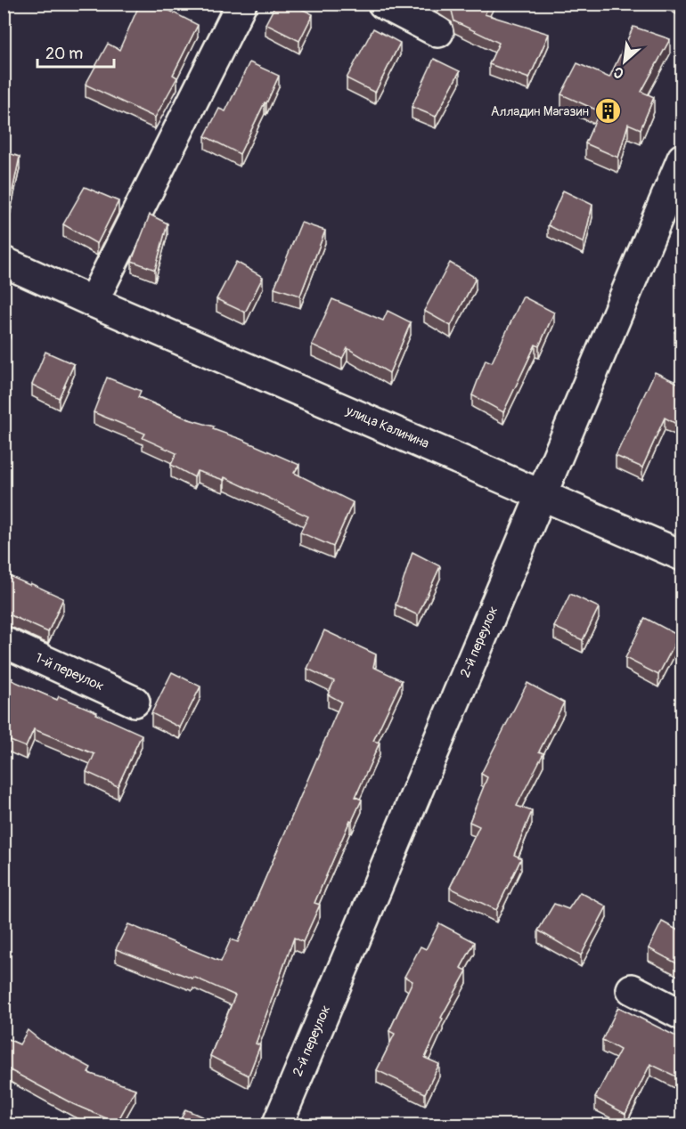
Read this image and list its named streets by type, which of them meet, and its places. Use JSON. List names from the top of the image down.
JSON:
{
  "streets": {
    "street": ["улица Калинина", "2-й переулок", "1-й переулок"]
  },
  "crossings": [
    ["улица Калинина", "2-й переулок"]
  ],
  "places": {
    "building": ["Алладин Магазин"]
  },
  "scale_bar": "20 m",
  "north": "bottom left"
}
